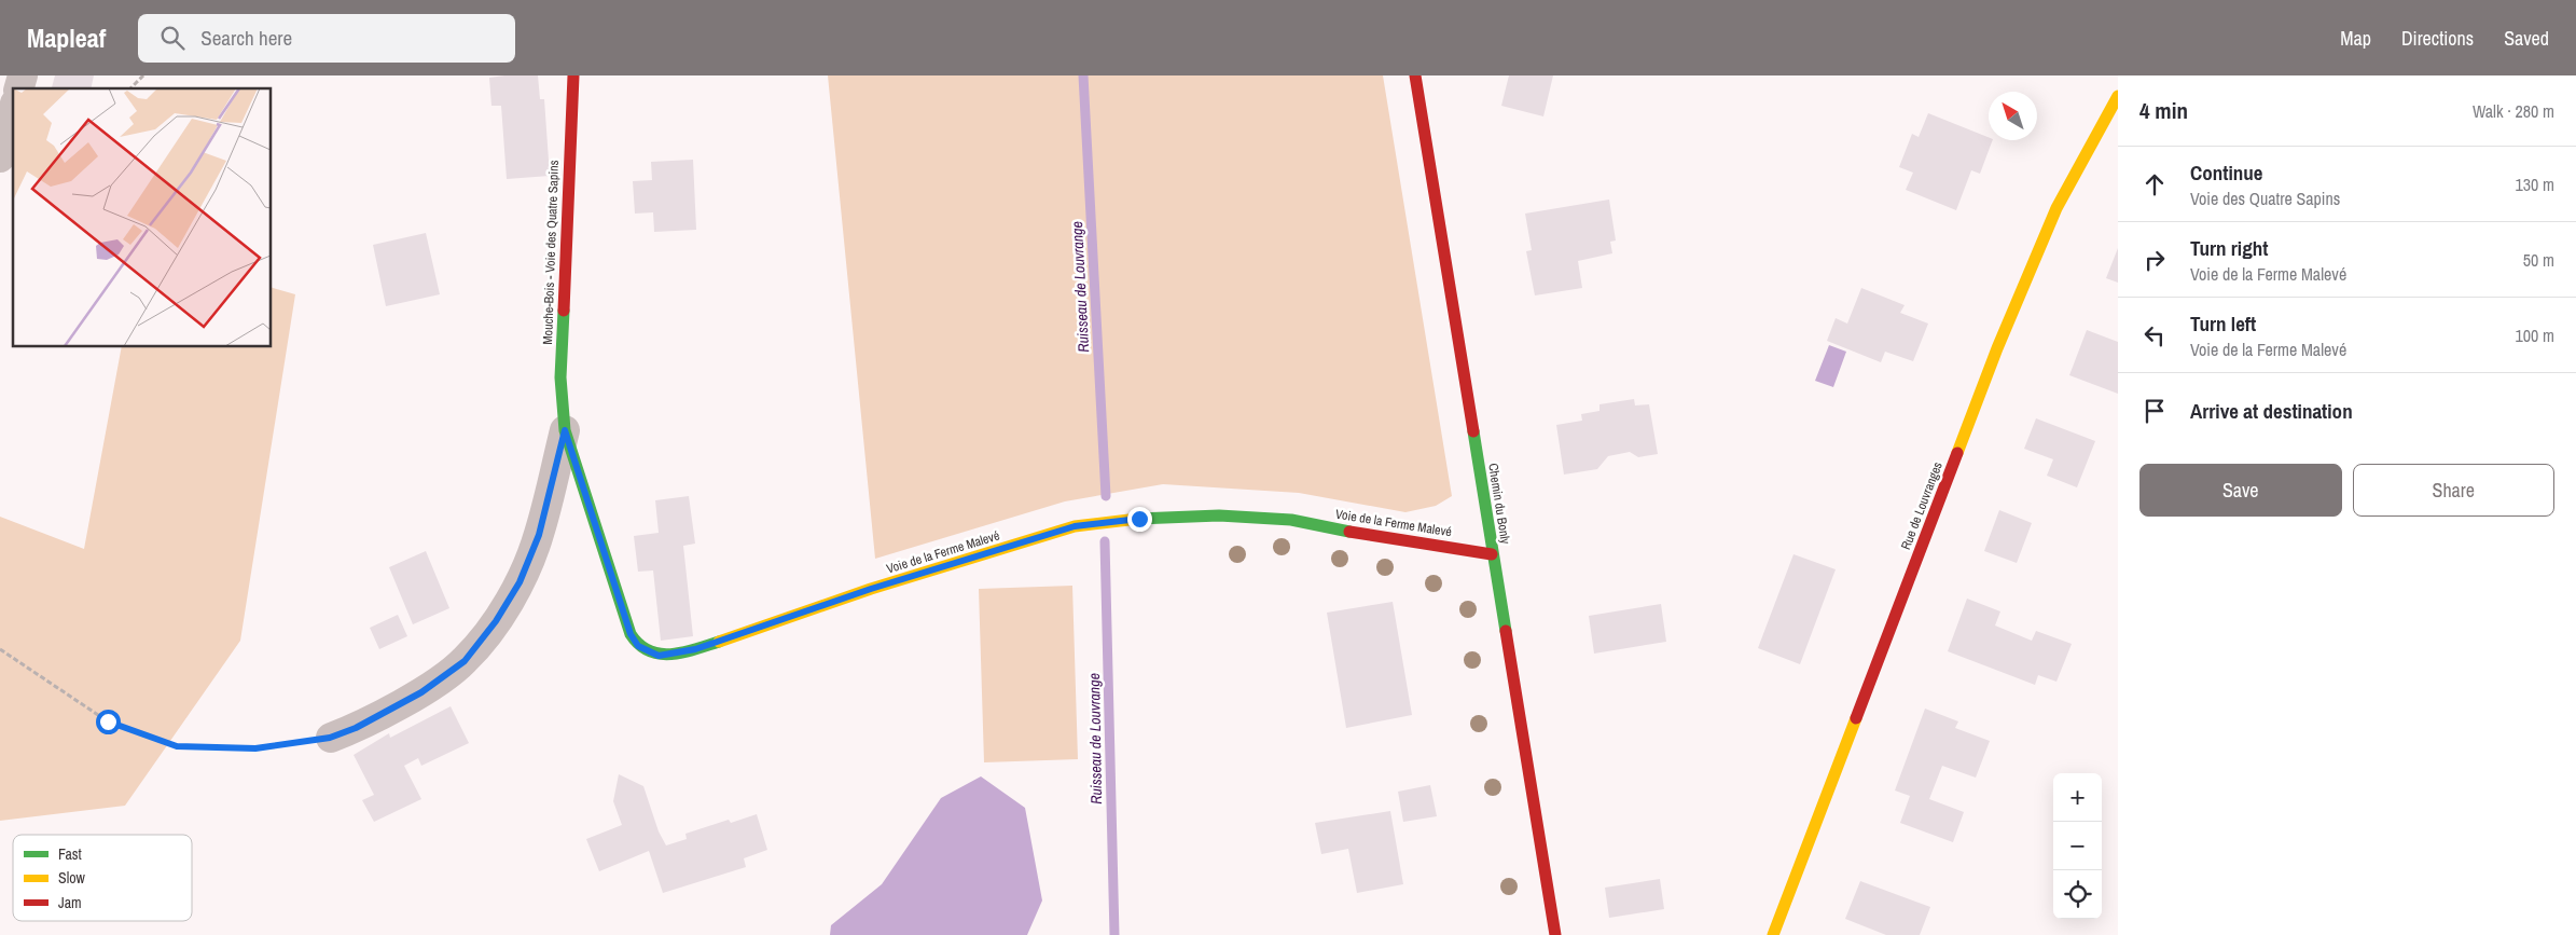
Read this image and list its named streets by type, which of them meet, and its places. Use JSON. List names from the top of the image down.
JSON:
{
  "streets": {
    "street": [
      "Mouche-Bois - Voie des Quatre Sapins",
      "Chemin du Bonly",
      "Rue de Louvranges",
      "Voie de la Ferme Malevé"
    ]
  },
  "crossings": [
    ["Mouche-Bois - Voie des Quatre Sapins", "Voie de la Ferme Malevé"],
    ["Chemin du Bonly", "Voie de la Ferme Malevé"]
  ],
  "water": ["Ruisseau de Louvrange"],
  "legend": ["Fast", "Slow", "Jam"],
  "north": "top left",
  "page": {
    "header": "Mapleaf",
    "search": "Search here",
    "nav": ["Map", "Directions", "Saved"],
    "heading": ["4 min", "Walk · 280 m"],
    "list": [
      ["Continue", "Voie des Quatre Sapins", "130 m"],
      ["Turn right", "Voie de la Ferme Malevé", "50 m"],
      ["Turn left", "Voie de la Ferme Malevé", "100 m"],
      "Arrive at destination"
    ],
    "buttons": ["Save", "Share"],
    "map_buttons": ["+", "−"]
  }
}
